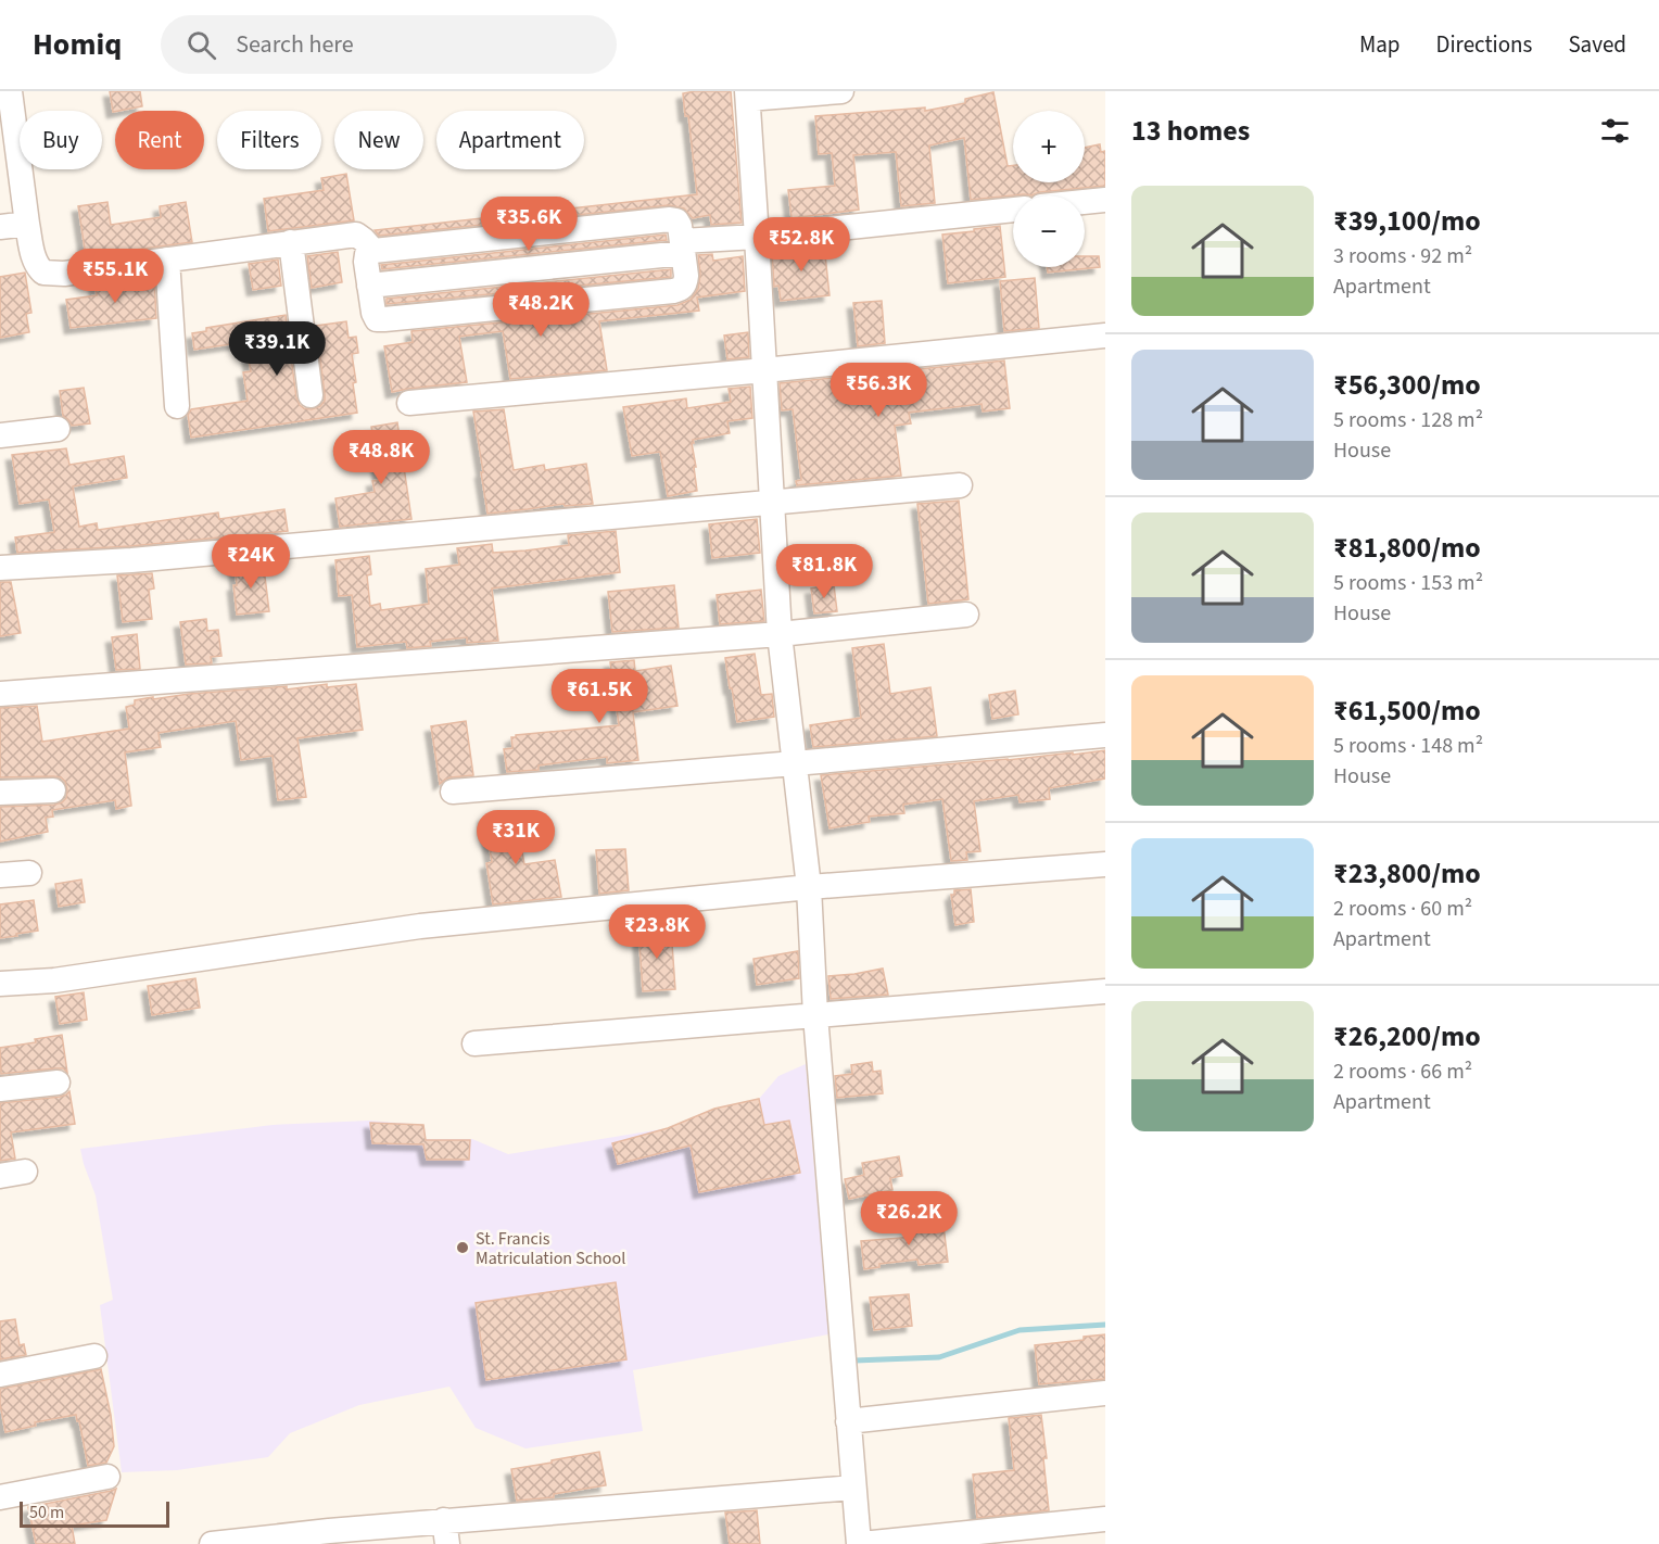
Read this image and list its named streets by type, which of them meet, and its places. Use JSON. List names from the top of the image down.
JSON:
{
  "places": ["St. Francis Matriculation School"],
  "scale_bar": "50 m",
  "page": {
    "header": "Homiq",
    "search": "Search here",
    "nav": ["Map", "Directions", "Saved"],
    "heading": "13 homes",
    "map_buttons": ["+", "−"],
    "chip": [
      "Buy",
      "Rent",
      "Filters",
      "New",
      "Apartment"
    ],
    "list": [
      {
        "name": "₹39,100/mo",
        "note": "3 rooms · 92 m² · Apartment"
      },
      {
        "name": "₹56,300/mo",
        "note": "5 rooms · 128 m² · House"
      },
      {
        "name": "₹81,800/mo",
        "note": "5 rooms · 153 m² · House"
      },
      {
        "name": "₹61,500/mo",
        "note": "5 rooms · 148 m² · House"
      },
      {
        "name": "₹23,800/mo",
        "note": "2 rooms · 60 m² · Apartment"
      },
      {
        "name": "₹26,200/mo",
        "note": "2 rooms · 66 m² · Apartment"
      }
    ],
    "price": [
      "₹35.6K",
      "₹52.8K",
      "₹55.1K",
      "₹48.2K",
      "₹39.1K",
      "₹56.3K",
      "₹48.8K",
      "₹24K",
      "₹81.8K",
      "₹61.5K",
      "₹31K",
      "₹23.8K",
      "₹26.2K"
    ],
    "scale": "50 m"
  }
}
